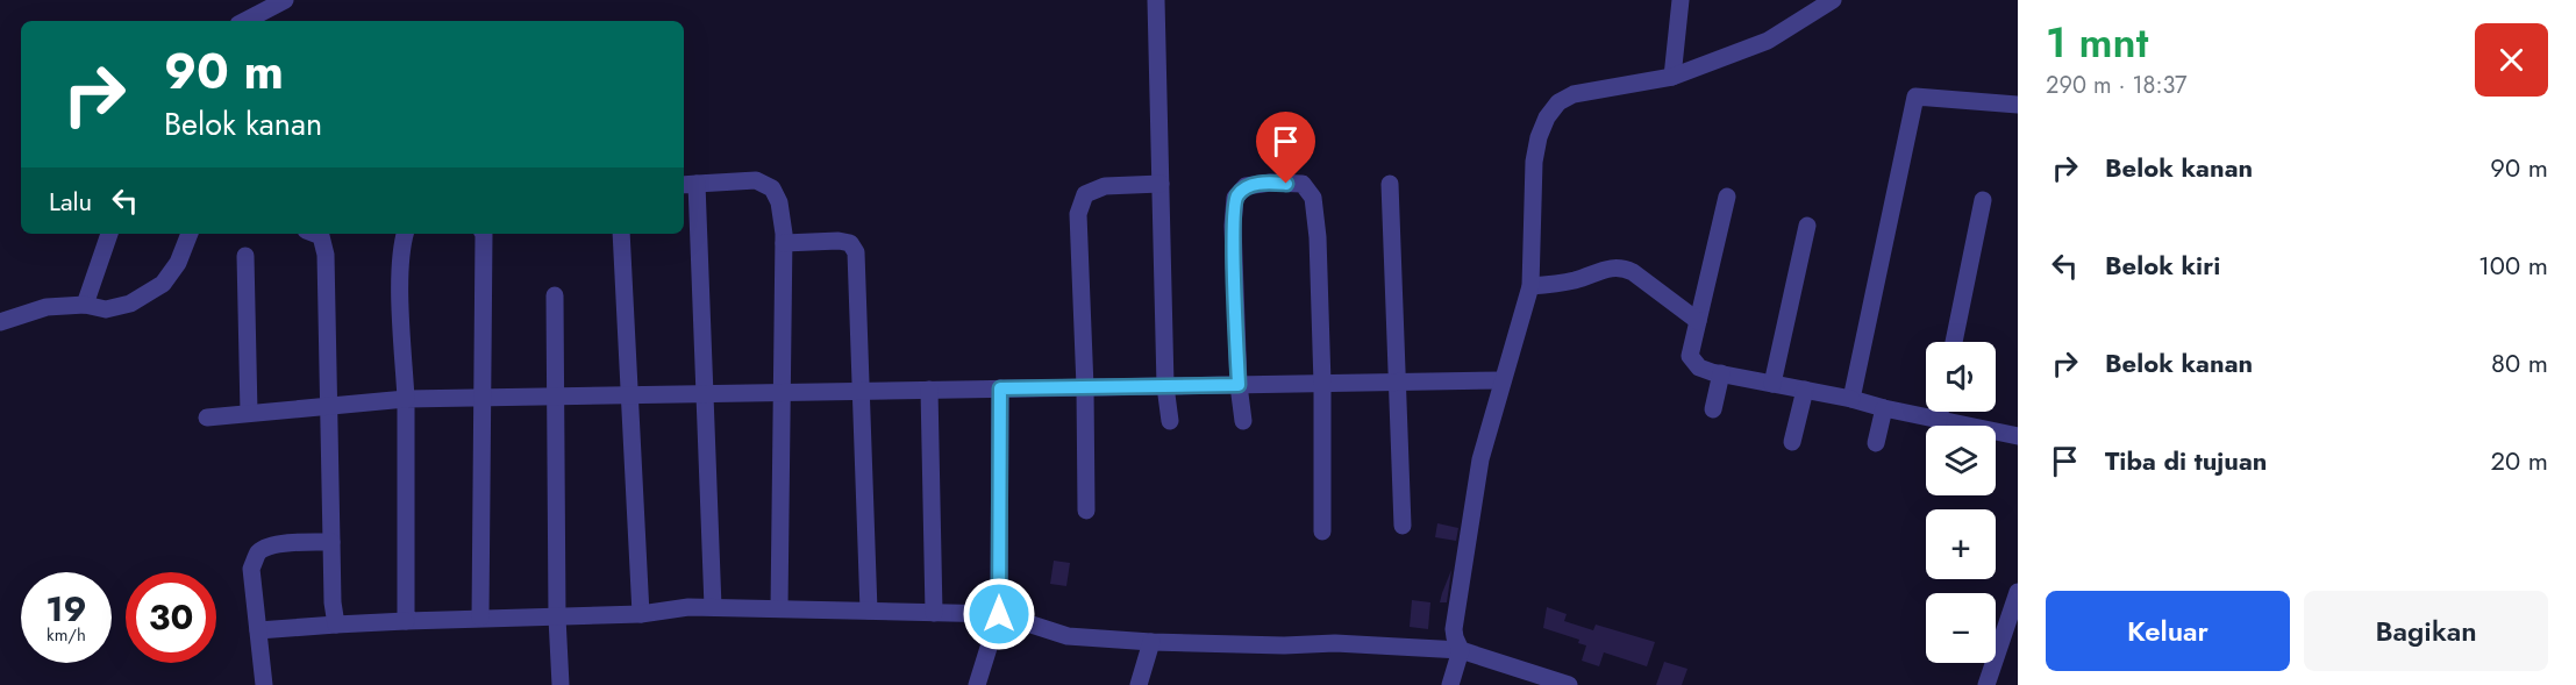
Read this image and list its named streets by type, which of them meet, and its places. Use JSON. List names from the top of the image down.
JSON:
{
  "page": {
    "heading": ["1 mnt", "290 m · 18:37"],
    "turn": ["90 m", "Belok kanan"],
    "list": [
      {
        "name": "Belok kanan",
        "value": "90 m"
      },
      {
        "name": "Belok kiri",
        "value": "100 m"
      },
      {
        "name": "Belok kanan",
        "value": "80 m"
      },
      {
        "name": "Tiba di tujuan",
        "value": "20 m"
      }
    ],
    "then": "Lalu",
    "map_buttons": ["+", "−"],
    "speed": "19 km/h",
    "limit": "30",
    "buttons": ["Keluar", "Bagikan"]
  }
}
